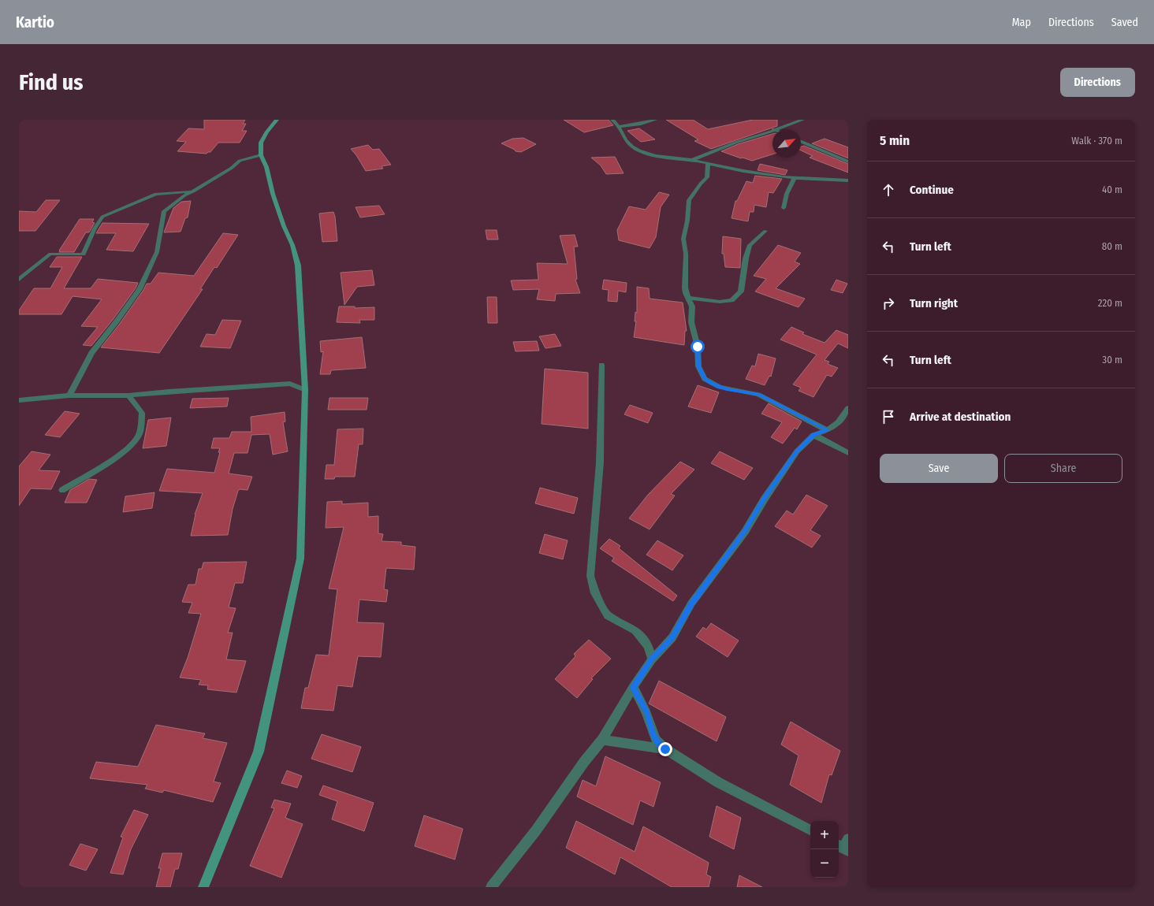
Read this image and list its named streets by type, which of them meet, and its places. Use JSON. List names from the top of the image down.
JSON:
{
  "north": "top right",
  "page": {
    "header": "Kartio",
    "nav": ["Map", "Directions", "Saved"],
    "buttons": [
      "Directions",
      ["Save", "Share"]
    ],
    "title": "Find us",
    "heading": ["5 min", "Walk · 370 m"],
    "list": [
      ["Continue", "40 m"],
      ["Turn left", "80 m"],
      ["Turn right", "220 m"],
      ["Turn left", "30 m"],
      "Arrive at destination"
    ],
    "map_buttons": ["+", "−"]
  }
}
